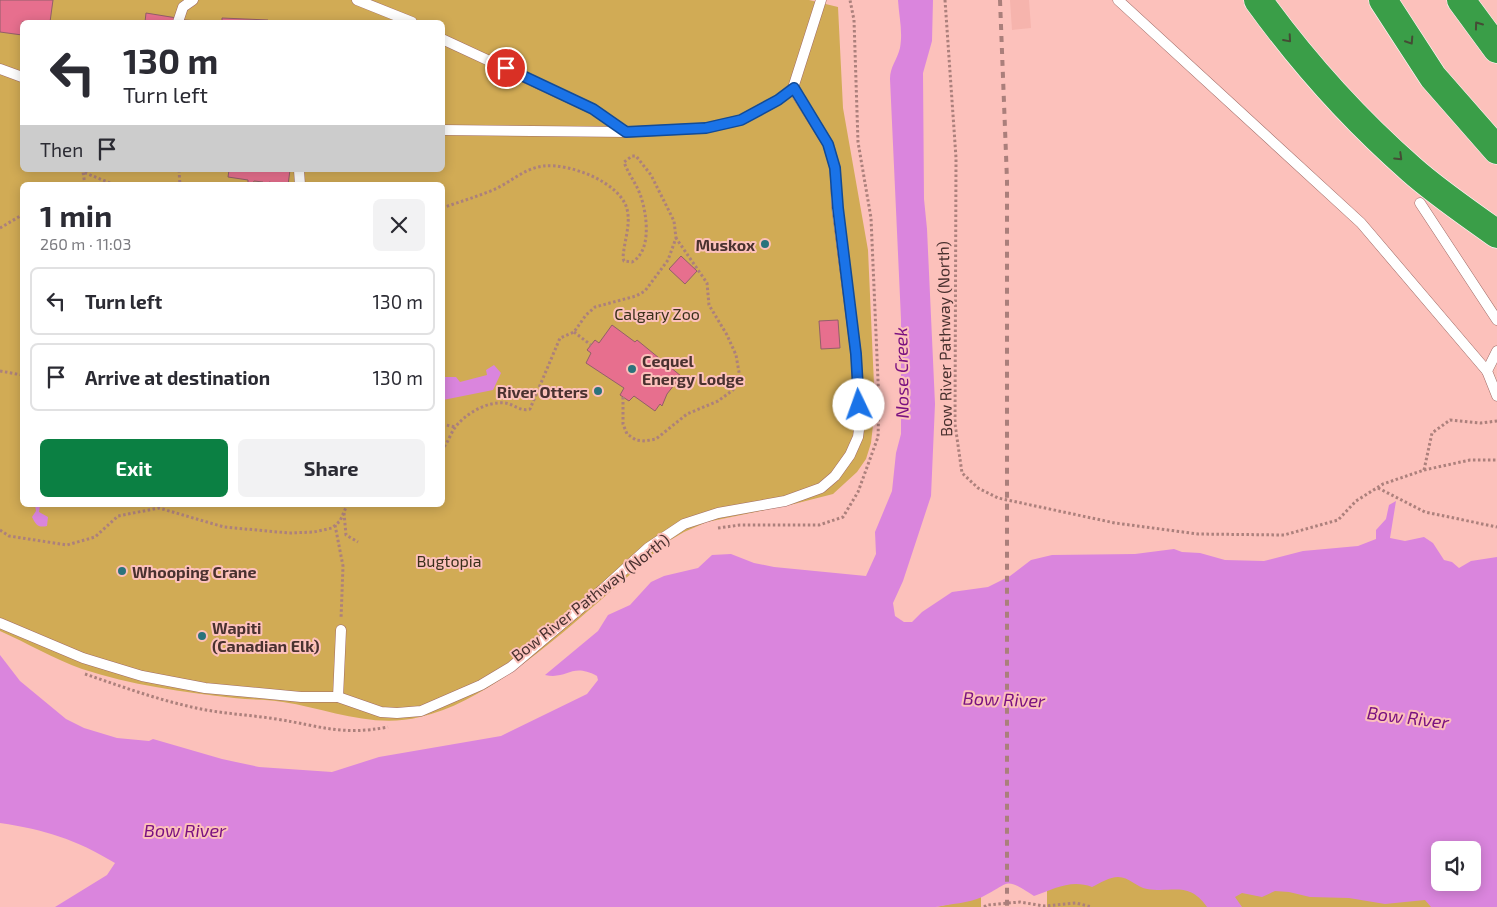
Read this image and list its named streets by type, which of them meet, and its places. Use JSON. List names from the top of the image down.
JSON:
{
  "streets": {
    "path": ["Bow River Pathway (North)"]
  },
  "water": ["Nose Creek", "Bow River"],
  "parks": ["Calgary Zoo", "Bugtopia"],
  "places": [
    "Muskox",
    "Cequel Energy Lodge",
    "River Otters",
    "Whooping Crane",
    "Wapiti (Canadian Elk)"
  ],
  "page": {
    "turn": ["130 m", "Turn left"],
    "then": "Then",
    "heading": ["1 min", "260 m · 11:03"],
    "list": [
      {
        "name": "Turn left",
        "value": "130 m"
      },
      {
        "name": "Arrive at destination",
        "value": "130 m"
      }
    ],
    "buttons": ["Exit", "Share"]
  }
}
